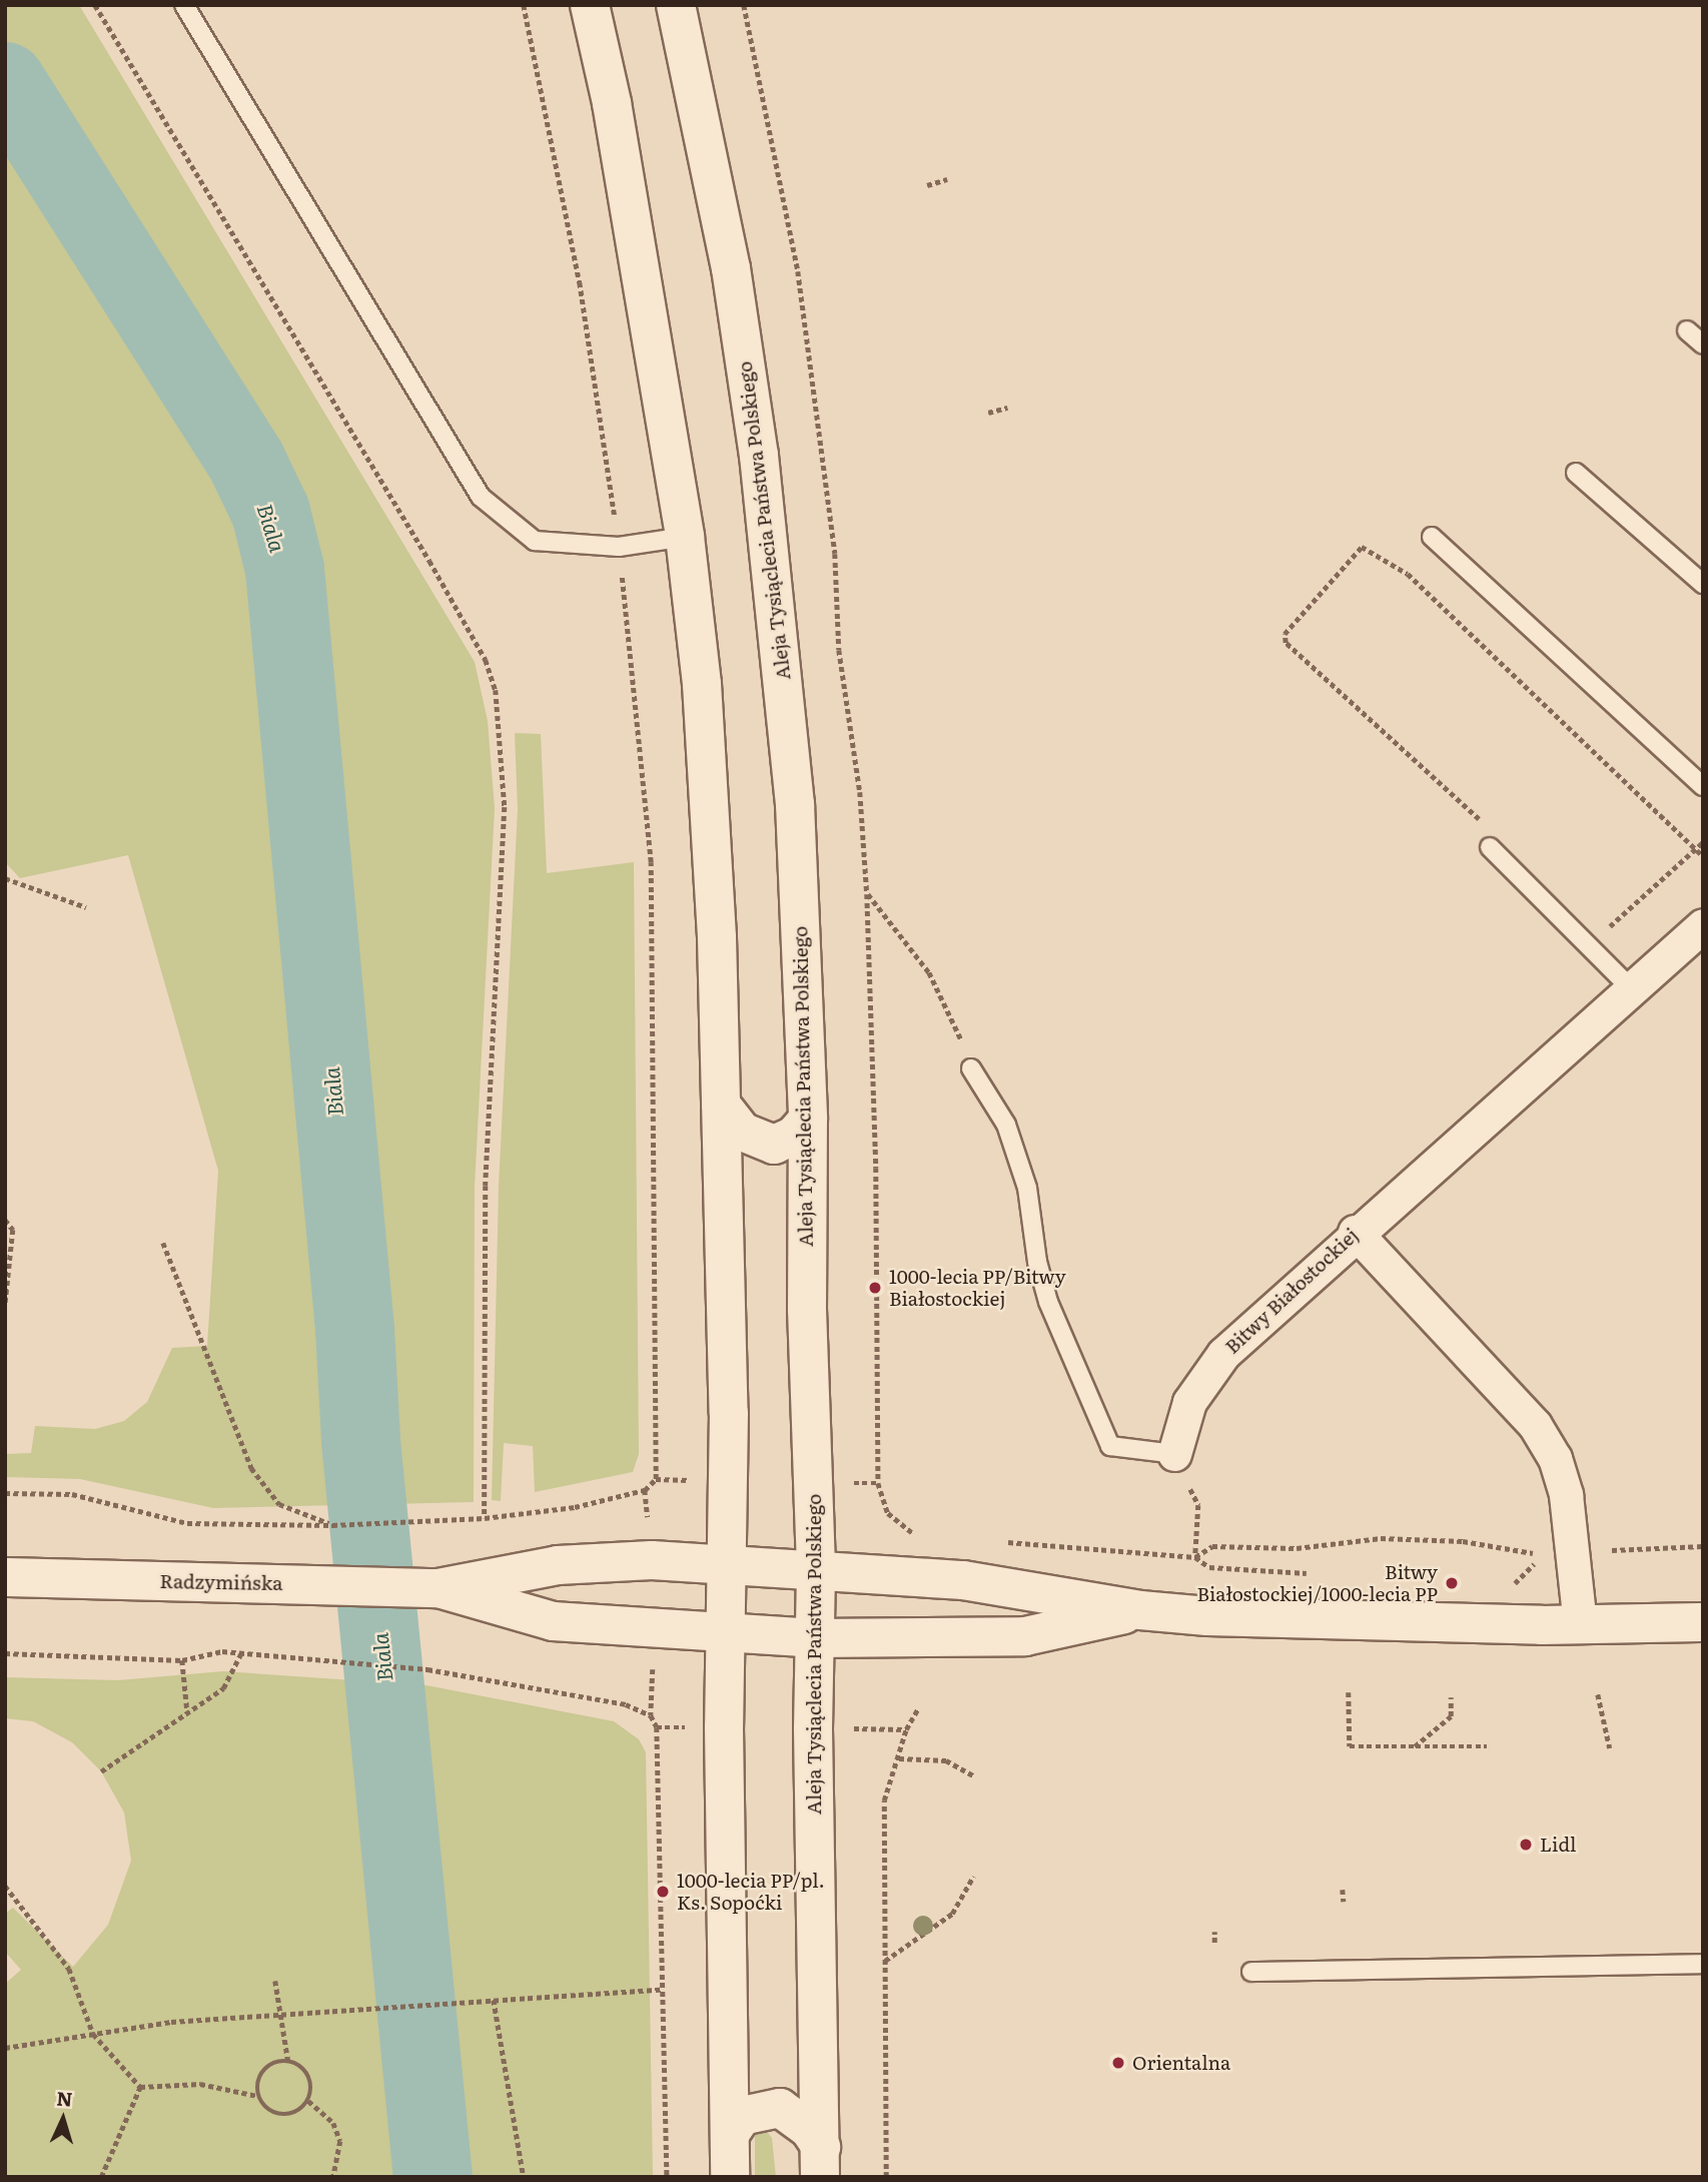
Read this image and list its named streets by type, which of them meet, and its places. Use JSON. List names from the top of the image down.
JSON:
{
  "streets": {
    "main road": ["Aleja Tysiąclecia Państwa Polskiego", "Radzymińska"],
    "street": ["Bitwy Białostockiej"]
  },
  "crossings": [
    ["Aleja Tysiąclecia Państwa Polskiego", "Radzymińska"]
  ],
  "water": ["Biala"],
  "places": [
    "1000-lecia PP/Bitwy Białostockiej",
    "Bitwy Białostockiej/1000-lecia PP",
    "Lidl",
    "1000-lecia PP/pl. Ks. Sopoćki",
    "Orientalna"
  ],
  "north": "top"
}
